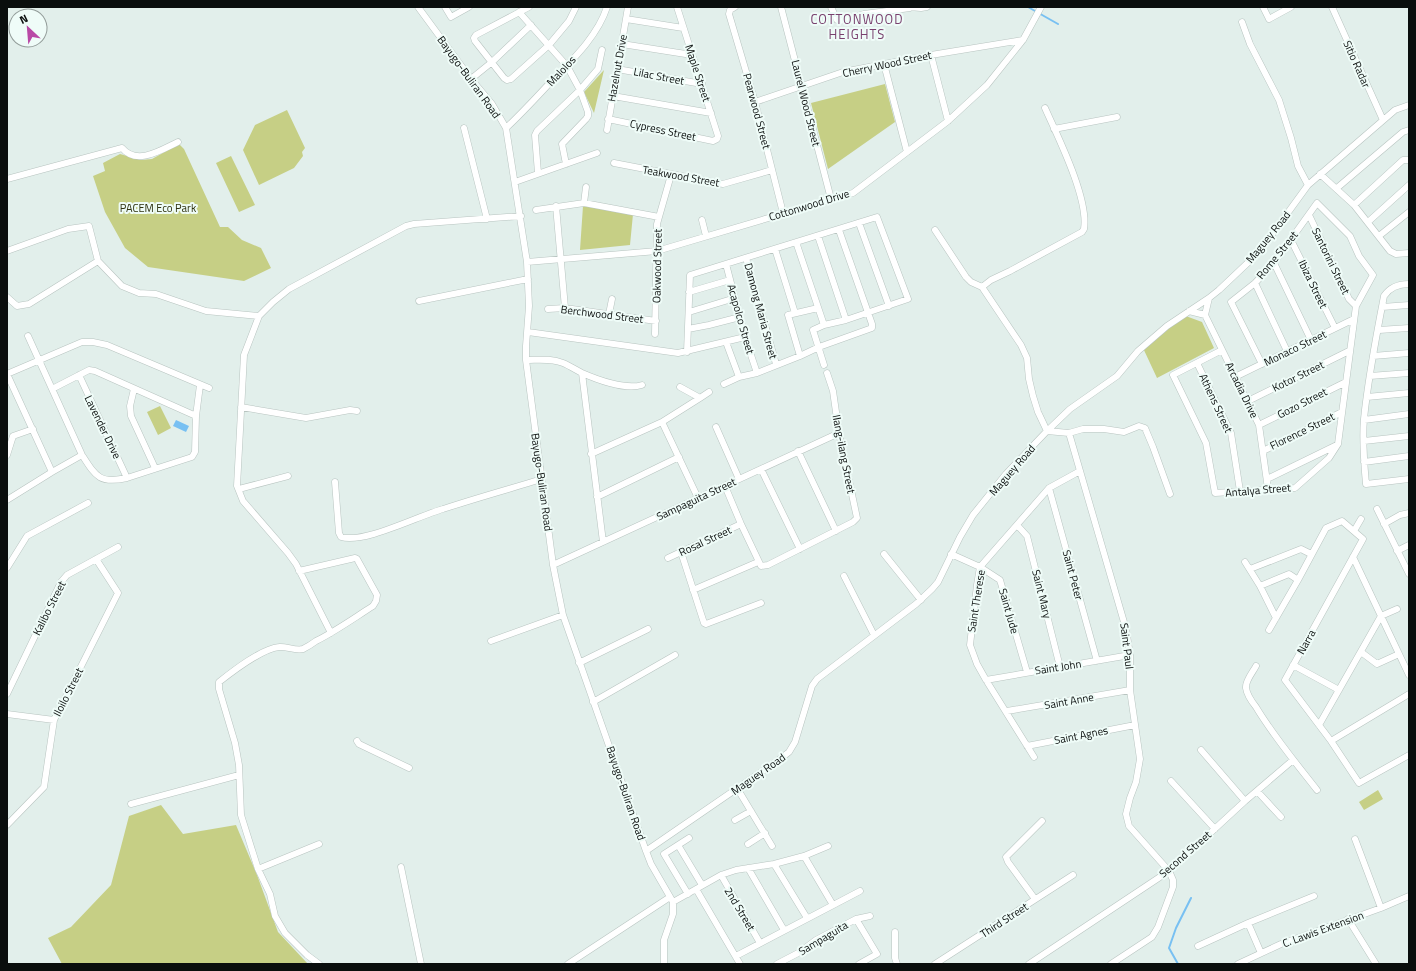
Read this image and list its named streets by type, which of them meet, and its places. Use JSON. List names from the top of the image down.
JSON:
{
  "streets": {
    "street": [
      "Cherry Wood Street",
      "Sitio Radar",
      "Hazelnut Drive",
      "Malolos",
      "Maple Street",
      "Lilac Street",
      "Bayugo-Buliran Road",
      "Laurel Wood Street",
      "Pearwood Street",
      "Cypress Street",
      "Teakwood Street",
      "Cottonwood Drive",
      "Maguey Road",
      "Rome Street",
      "Santorini Street",
      "Oakwood Street",
      "Ibiza Street",
      "Damong Maria Street",
      "Berchwood Street",
      "Acapolco Street",
      "Monaco Street",
      "Kotor Street",
      "Arcadia Drive",
      "Athens Street",
      "Gozo Street",
      "Lavender Drive",
      "Florence Street",
      "Ilang-ilang Street",
      "Antalya Street",
      "Sampaguita Street",
      "Rosal Street",
      "Saint Peter",
      "Saint Mary",
      "Saint Therese",
      "Kalibo Street",
      "Saint Jude",
      "Narra",
      "Saint Paul",
      "Saint John",
      "Iloilo Street",
      "Saint Anne",
      "Saint Agnes",
      "Second Street",
      "2nd Street",
      "Third Street",
      "C. Lawis Extension",
      "Sampaguita"
    ]
  },
  "crossings": [
    ["Cherry Wood Street", "Laurel Wood Street"],
    ["Cherry Wood Street", "Pearwood Street"],
    ["Cherry Wood Street", "Cottonwood Drive"],
    ["Sitio Radar", "Maguey Road"],
    ["Hazelnut Drive", "Lilac Street"],
    ["Hazelnut Drive", "Cypress Street"],
    ["Malolos", "Bayugo-Buliran Road"],
    ["Maple Street", "Lilac Street"],
    ["Maple Street", "Cypress Street"],
    ["Bayugo-Buliran Road", "Cottonwood Drive"],
    ["Bayugo-Buliran Road", "Maguey Road"],
    ["Bayugo-Buliran Road", "Sampaguita Street"],
    ["Laurel Wood Street", "Cottonwood Drive"],
    ["Pearwood Street", "Teakwood Street"],
    ["Pearwood Street", "Cottonwood Drive"],
    ["Teakwood Street", "Oakwood Street"],
    ["Cottonwood Drive", "Oakwood Street"],
    ["Maguey Road", "Saint Jude"],
    ["Rome Street", "Santorini Street"],
    ["Rome Street", "Ibiza Street"],
    ["Rome Street", "Monaco Street"],
    ["Rome Street", "Antalya Street"],
    ["Santorini Street", "Antalya Street"],
    ["Oakwood Street", "Berchwood Street"],
    ["Ibiza Street", "Monaco Street"],
    ["Monaco Street", "Arcadia Drive"],
    ["Monaco Street", "Antalya Street"],
    ["Kotor Street", "Arcadia Drive"],
    ["Kotor Street", "Antalya Street"],
    ["Arcadia Drive", "Gozo Street"],
    ["Arcadia Drive", "Florence Street"],
    ["Arcadia Drive", "Antalya Street"],
    ["Athens Street", "Antalya Street"],
    ["Gozo Street", "Antalya Street"],
    ["Florence Street", "Antalya Street"],
    ["Ilang-ilang Street", "Sampaguita Street"],
    ["Saint Peter", "Saint Therese"],
    ["Saint Peter", "Saint John"],
    ["Saint Mary", "Saint Therese"],
    ["Saint Mary", "Saint John"],
    ["Saint Therese", "Saint Jude"],
    ["Saint Therese", "Saint Paul"],
    ["Saint Therese", "Saint John"],
    ["Saint Therese", "Saint Anne"],
    ["Saint Therese", "Saint Agnes"],
    ["Kalibo Street", "Iloilo Street"],
    ["Saint Jude", "Saint John"],
    ["Saint Paul", "Saint John"],
    ["Saint Paul", "Saint Anne"],
    ["Saint Paul", "Saint Agnes"],
    ["Saint Paul", "Second Street"]
  ],
  "districts": ["COTTONWOOD HEIGHTS"],
  "parks": ["PACEM Eco Park"],
  "north": "top left"
}
